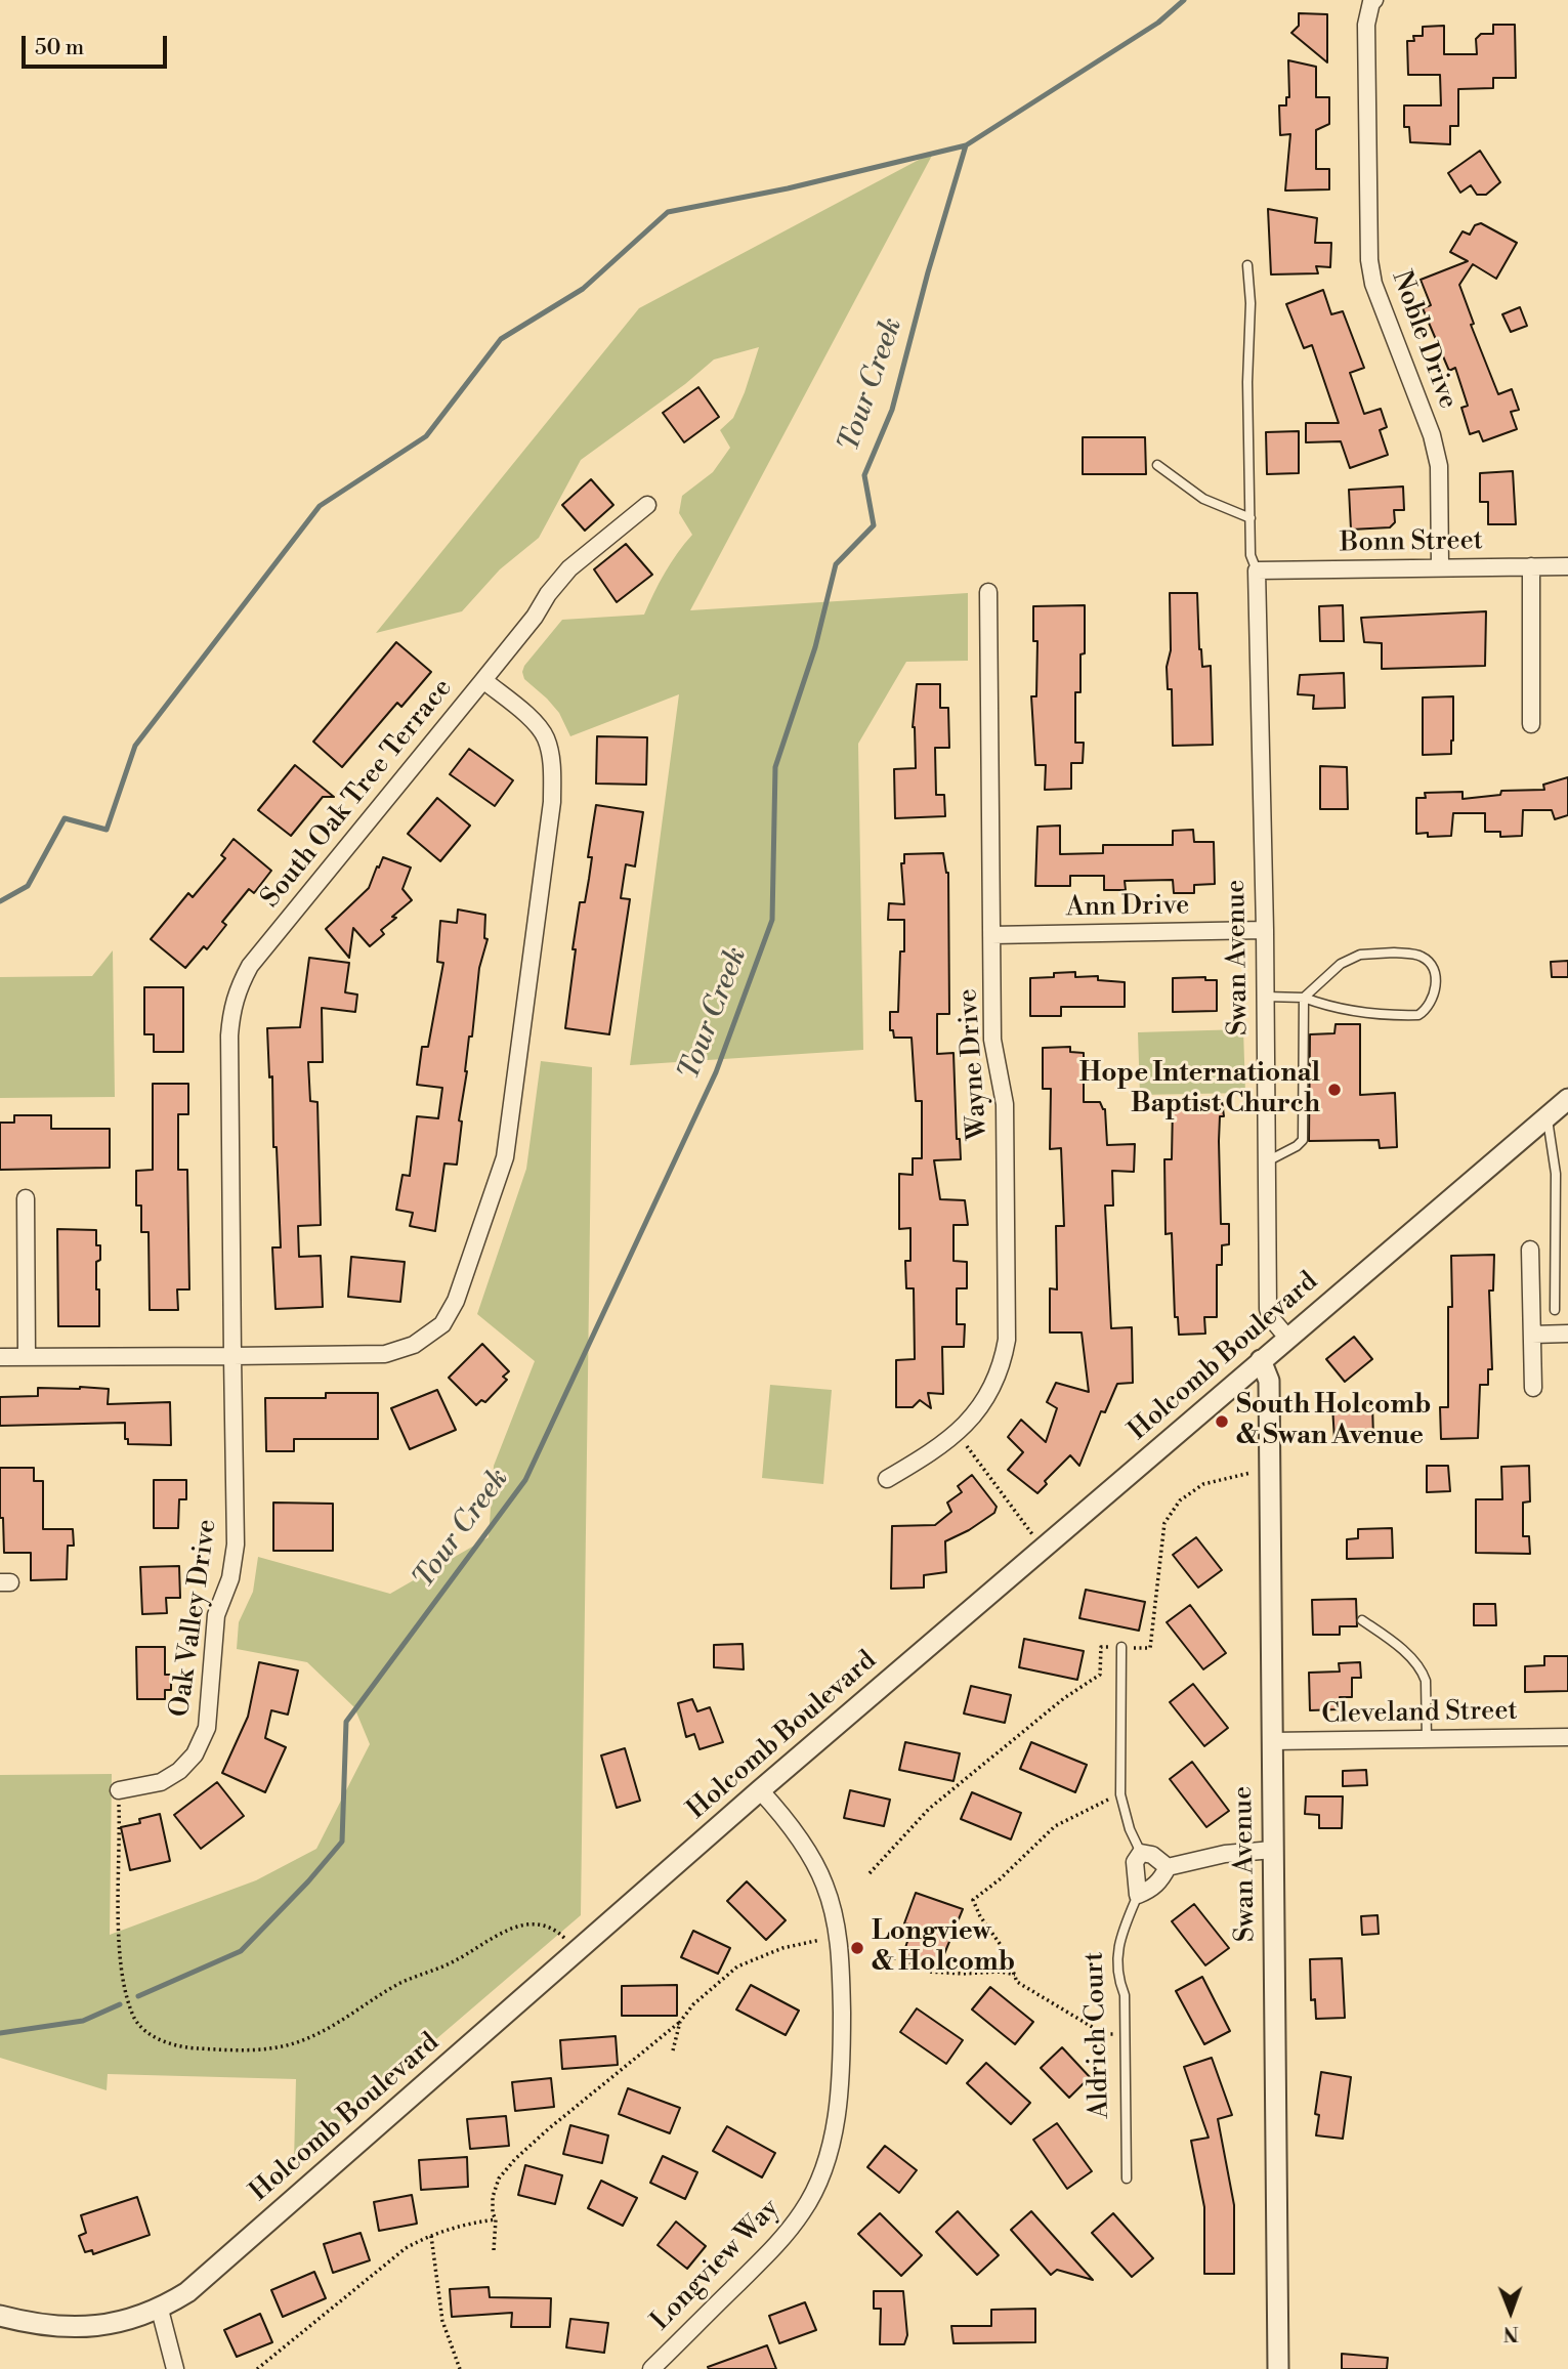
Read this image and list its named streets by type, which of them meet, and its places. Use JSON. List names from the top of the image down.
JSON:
{
  "streets": {
    "street": [
      "Noble Drive",
      "Bonn Street",
      "South Oak Tree Terrace",
      "Ann Drive",
      "Swan Avenue",
      "Wayne Drive",
      "Holcomb Boulevard",
      "Oak Valley Drive",
      "Cleveland Street",
      "Aldrich Court",
      "Longview Way"
    ]
  },
  "crossings": [
    ["Noble Drive", "Bonn Street"],
    ["Bonn Street", "Swan Avenue"],
    ["South Oak Tree Terrace", "Oak Valley Drive"],
    ["Ann Drive", "Swan Avenue"],
    ["Ann Drive", "Wayne Drive"],
    ["Swan Avenue", "Holcomb Boulevard"],
    ["Swan Avenue", "Cleveland Street"],
    ["Holcomb Boulevard", "Longview Way"]
  ],
  "water": ["Tour Creek"],
  "places": ["Hope International Baptist Church", "South Holcomb & Swan Avenue", "Longview & Holcomb"],
  "scale_bar": "50 m",
  "north": "bottom"
}
